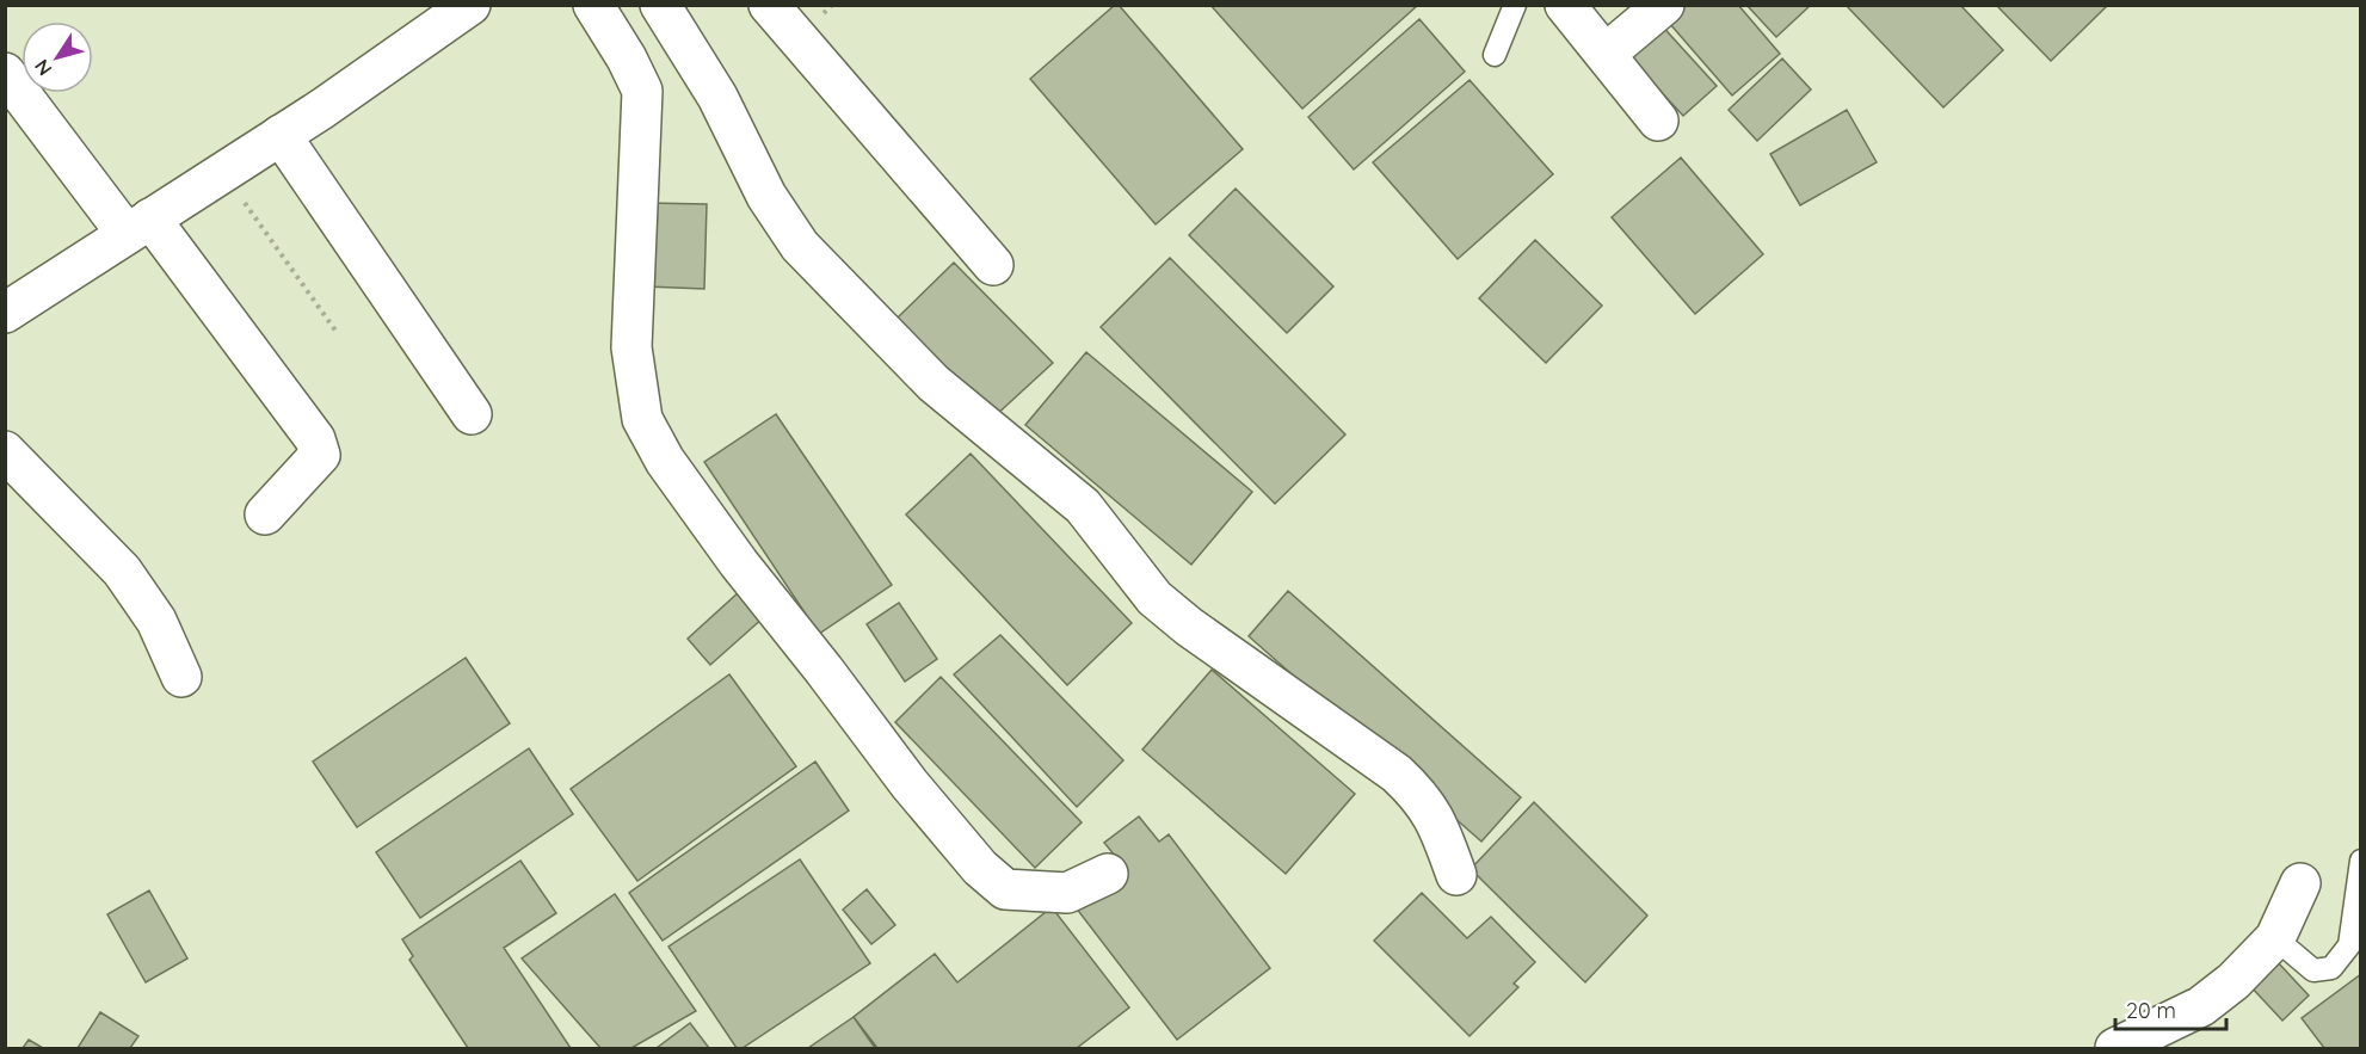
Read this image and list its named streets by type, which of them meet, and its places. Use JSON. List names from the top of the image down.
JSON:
{
  "scale_bar": "20 m",
  "north": "bottom left"
}
